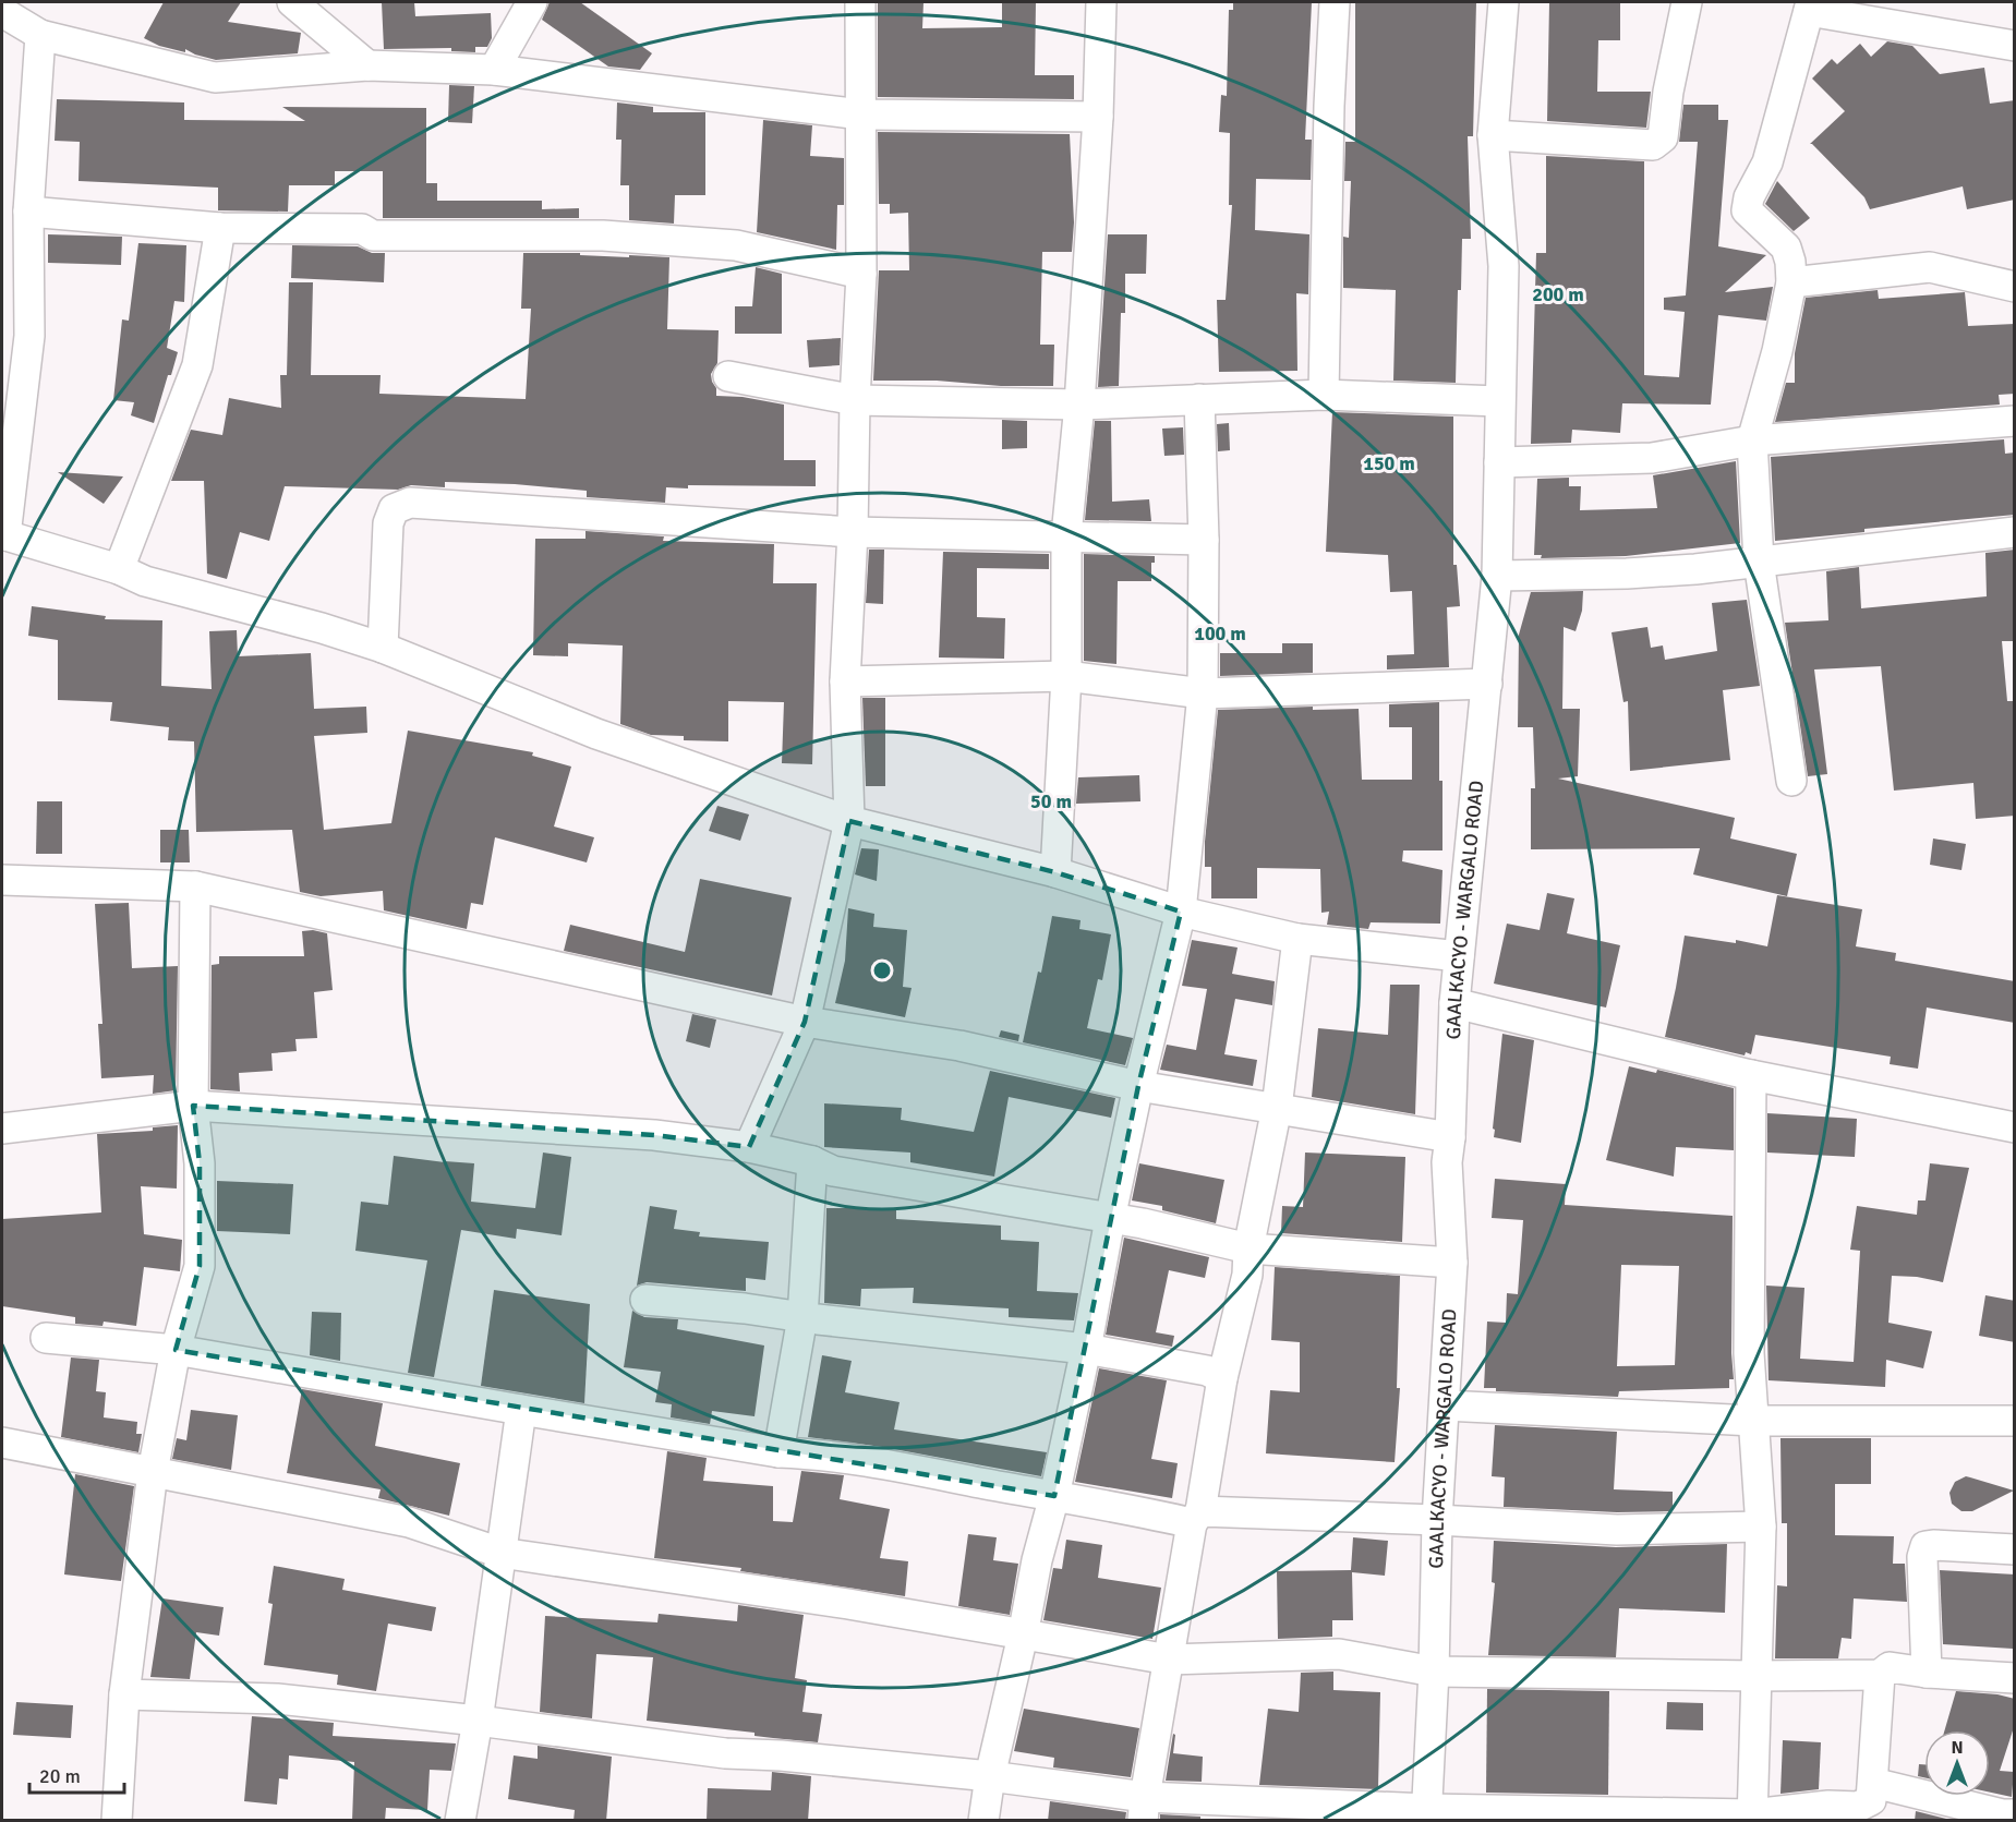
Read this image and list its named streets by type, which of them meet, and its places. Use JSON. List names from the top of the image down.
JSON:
{
  "streets": {
    "street": ["GAALKACYO - WARGALO ROAD"]
  },
  "scale_bar": "20 m",
  "north": "top",
  "rings": [
    "200 m",
    "150 m",
    "100 m",
    "50 m"
  ]
}
